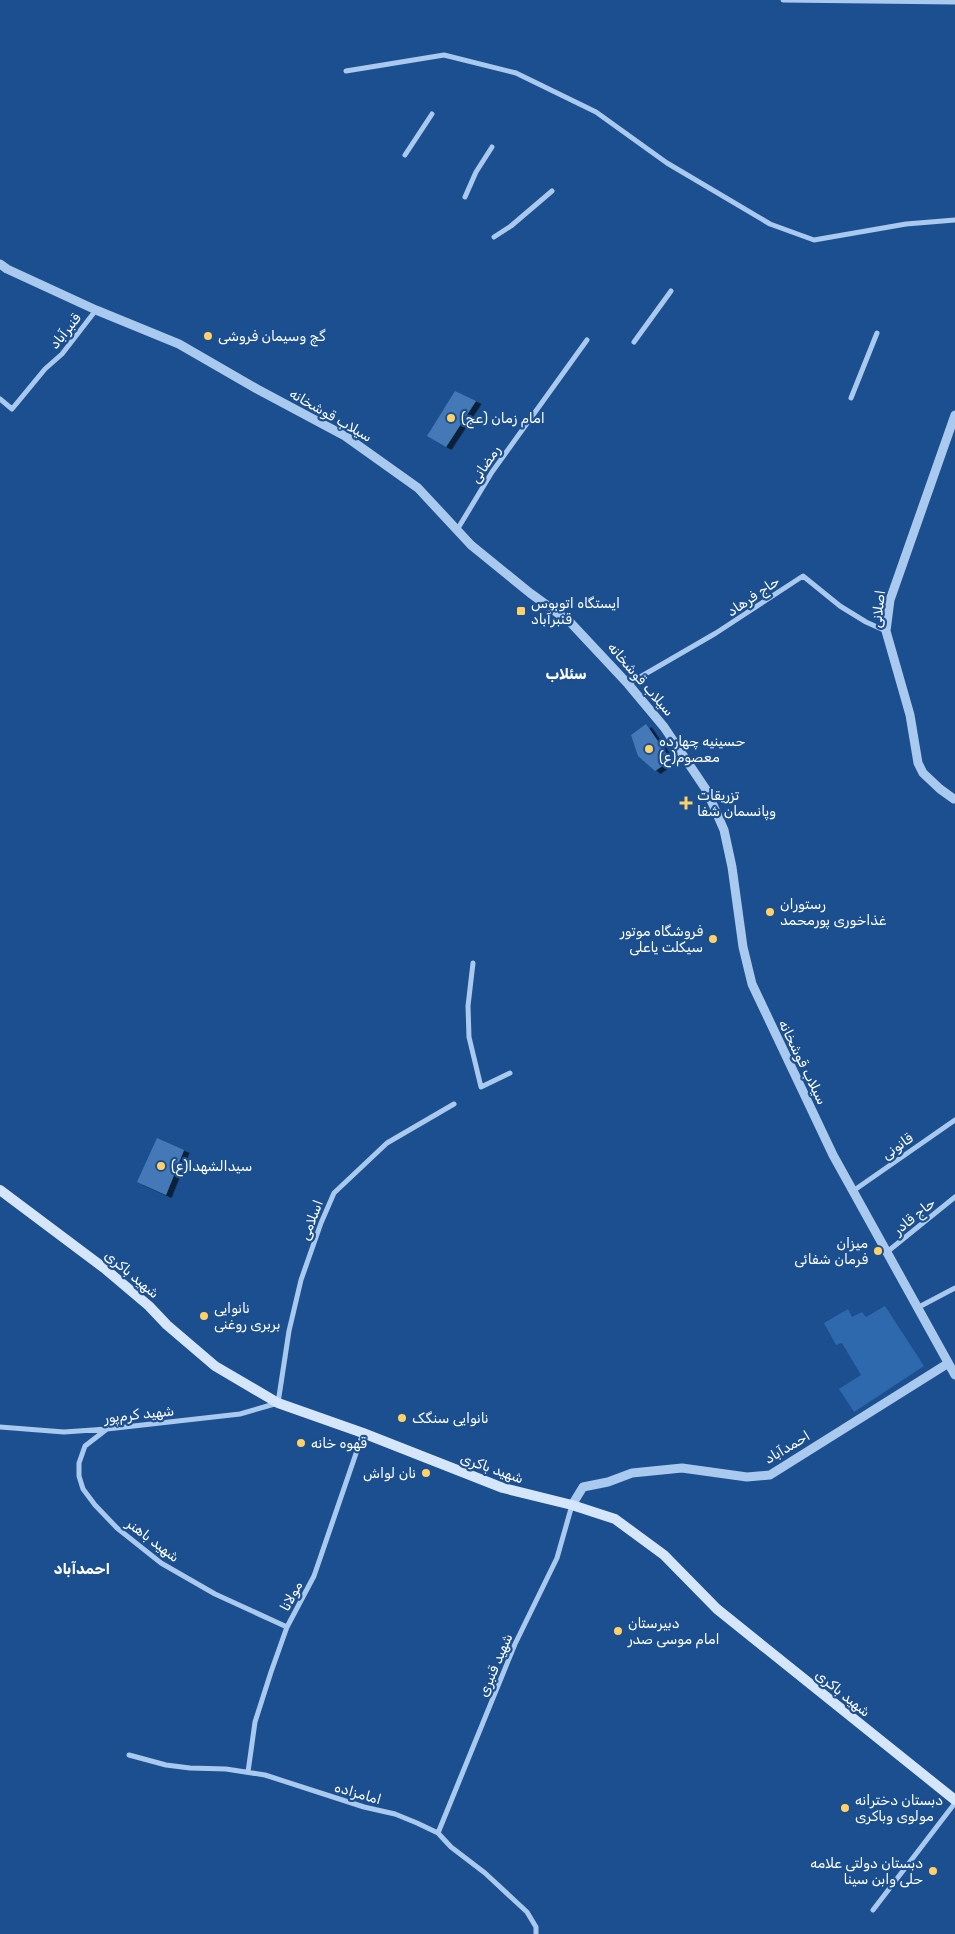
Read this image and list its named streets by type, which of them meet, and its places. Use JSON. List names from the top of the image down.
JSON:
{
  "streets": {
    "main road": ["شهید باکری"],
    "street": [
      "قنبرآباد",
      "سیلاب قوشخانه",
      "رمضانی",
      "حاج فرهاد",
      "اصلانی",
      "قانونی",
      "حاج قادر",
      "اسلامی",
      "شهید کرم‌پور",
      "احمدآباد",
      "شهید باهنر",
      "مولانا",
      "شهید قنبری",
      "امامزاده"
    ]
  },
  "crossings": [
    ["قنبرآباد", "سیلاب قوشخانه"],
    ["سیلاب قوشخانه", "رمضانی"],
    ["سیلاب قوشخانه", "حاج فرهاد"],
    ["سیلاب قوشخانه", "قانونی"],
    ["سیلاب قوشخانه", "حاج قادر"],
    ["سیلاب قوشخانه", "احمدآباد"],
    ["حاج فرهاد", "اصلانی"],
    ["اسلامی", "شهید باکری"],
    ["اسلامی", "شهید کرم‌پور"],
    ["شهید باکری", "شهید کرم‌پور"],
    ["شهید باکری", "احمدآباد"],
    ["شهید باکری", "مولانا"],
    ["شهید باکری", "شهید قنبری"],
    ["شهید کرم‌پور", "شهید باهنر"],
    ["احمدآباد", "شهید قنبری"],
    ["شهید باهنر", "مولانا"],
    ["مولانا", "امامزاده"],
    ["شهید قنبری", "امامزاده"]
  ],
  "districts": ["سئلاب", "احمدآباد"],
  "places": {
    "other": [
      "گچ وسیمان فروشی",
      "امام زمان (عج)",
      "حسینیه چهارده معصوم(ع)",
      "رستوران غذاخوری پورمحمد",
      "فروشگاه موتور سیکلت یاعلی",
      "سیدالشهدا(ع)",
      "میزان فرمان شفائی",
      "نانوایی بربری روغنی",
      "نانوایی سنگک",
      "قهوه خانه",
      "نان لواش",
      "دبیرستان امام موسی صدر",
      "دبستان دخترانه مولوی وباکری",
      "دبستان دولتی علامه حلی وابن سینا"
    ],
    "transit": ["ایستگاه اتوبوس قنبرآباد"],
    "health": ["تزریقات وپانسمان شفا"]
  }
}
